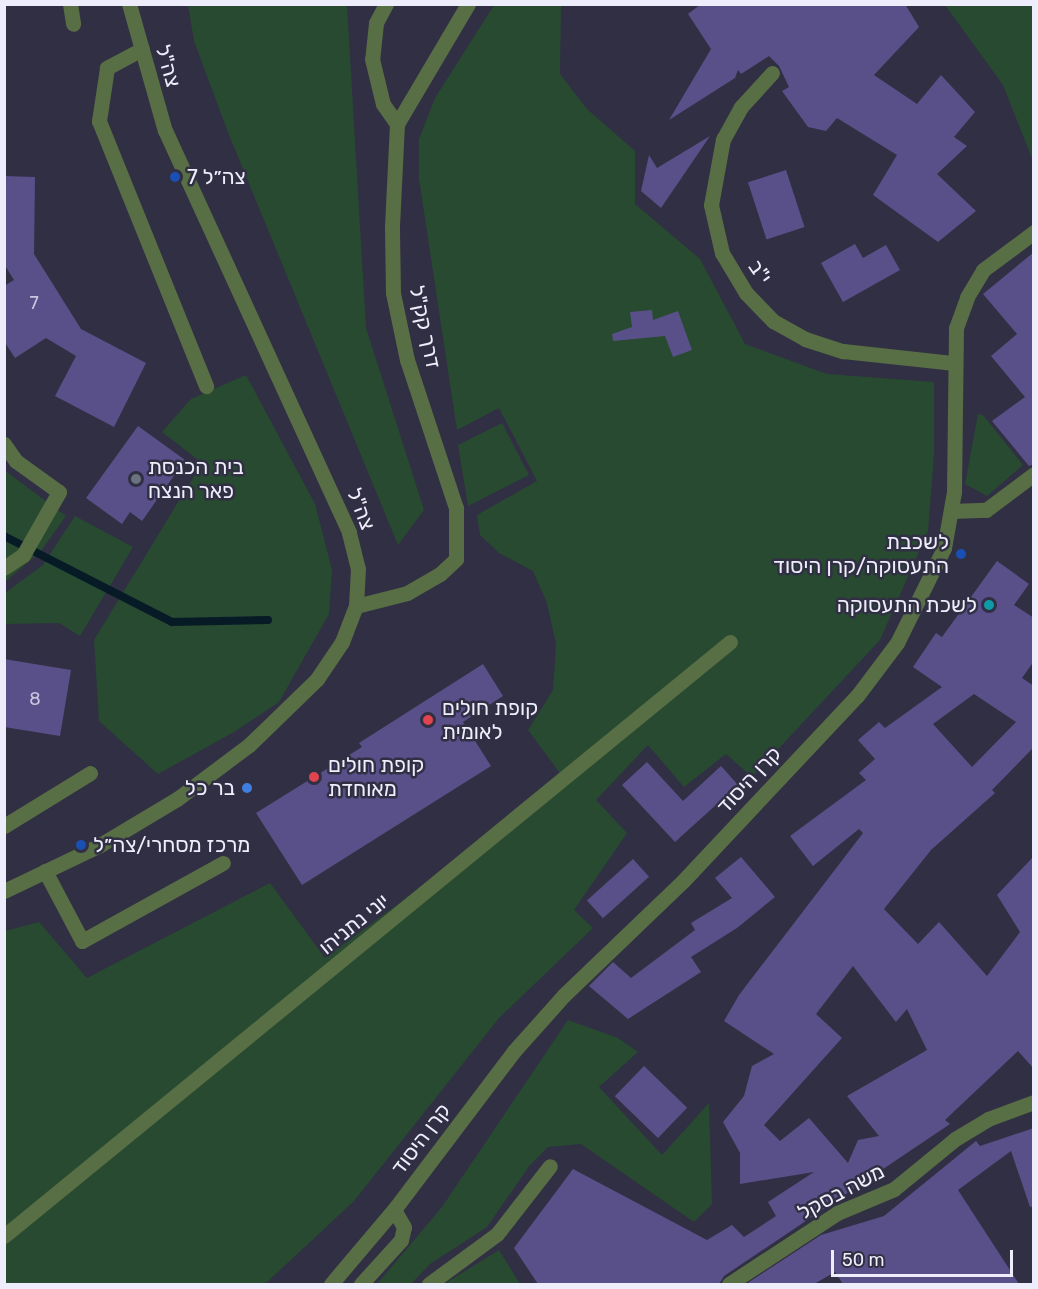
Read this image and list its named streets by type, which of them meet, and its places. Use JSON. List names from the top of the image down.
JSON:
{
  "streets": {
    "street": [
      "צה\"ל",
      "י\"ב",
      "דרך קק\"ל",
      "קרן היסוד",
      "יוני נתניהו",
      "משה בסקל"
    ]
  },
  "crossings": [
    ["צה\"ל", "דרך קק\"ל"],
    ["י\"ב", "קרן היסוד"]
  ],
  "places": [
    "צה״ל 7",
    "בית הכנסת פאר הנצח",
    "לשכבת התעסוקה/קרן היסוד",
    "לשכת התעסוקה",
    "קופת חולים לאומית",
    "קופת חולים מאוחדת",
    "בר כל",
    "מרכז מסחרי/צה״ל"
  ],
  "house_numbers": ["7", "8"],
  "scale_bar": "50 m"
}
